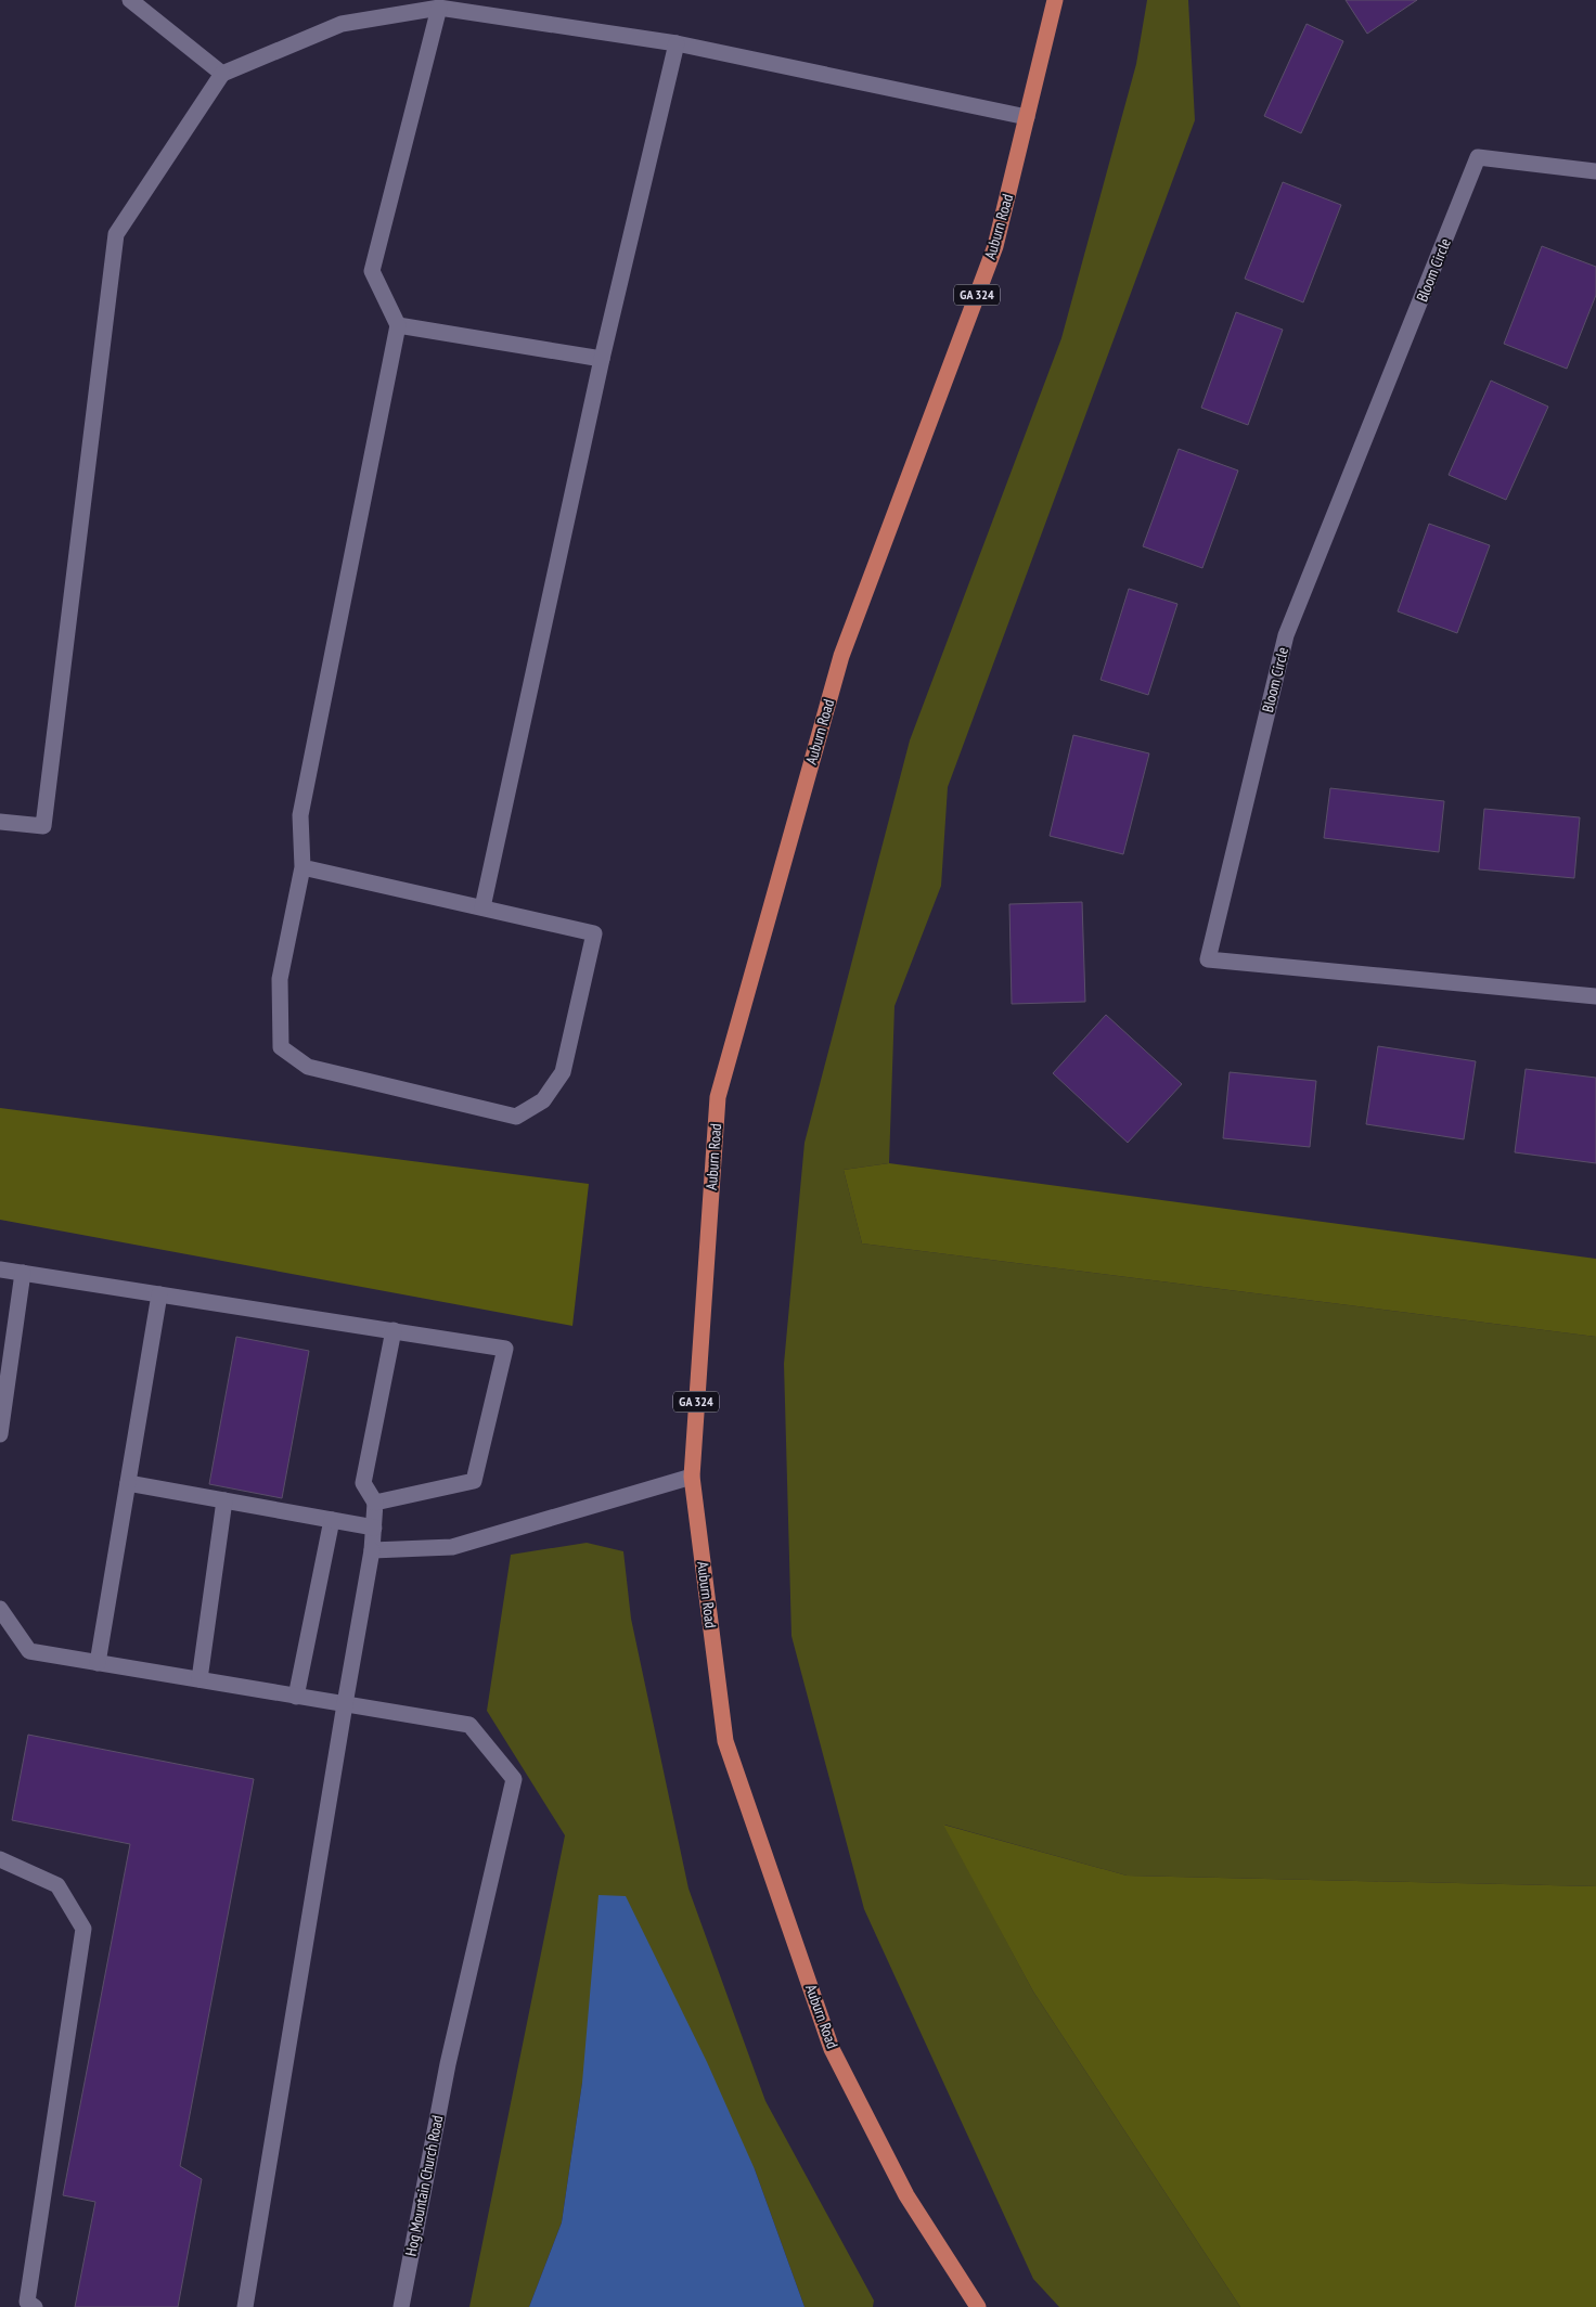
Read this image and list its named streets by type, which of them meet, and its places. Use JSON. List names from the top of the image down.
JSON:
{
  "streets": {
    "main road": ["Auburn Road", "GA 324"],
    "street": ["Bloom Circle", "Hog Mountain Church Road"]
  }
}
